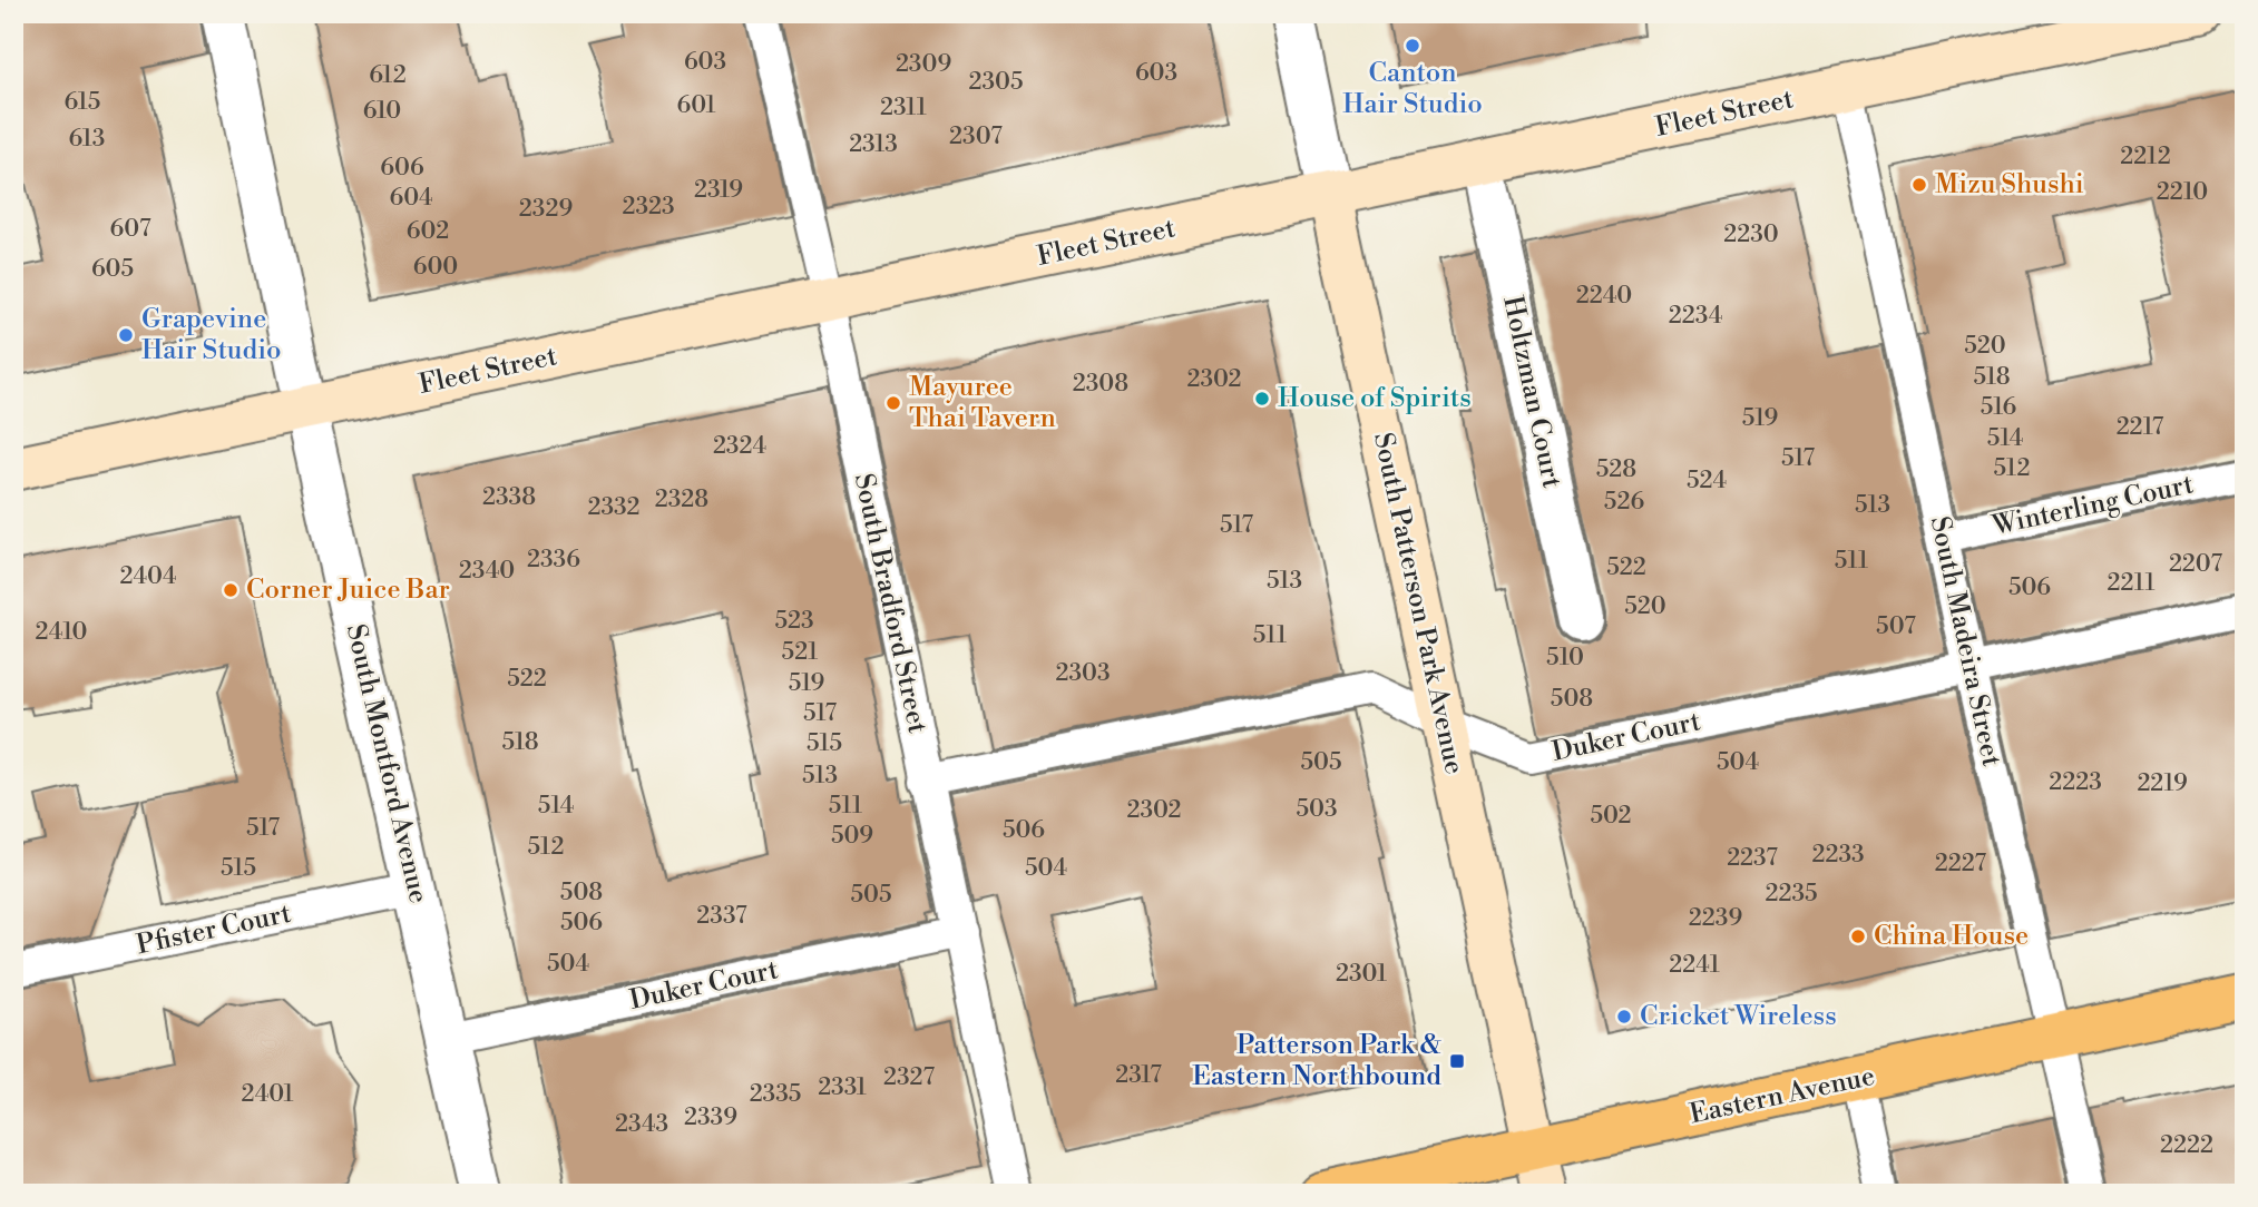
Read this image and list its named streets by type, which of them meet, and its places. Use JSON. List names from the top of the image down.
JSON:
{
  "streets": {
    "main road": ["Eastern Avenue"],
    "street": [
      "Fleet Street",
      "Holtzman Court",
      "South Patterson Park Avenue",
      "South Montford Avenue"
    ],
    "lane": [
      "Winterling Court",
      "South Bradford Street",
      "South Madeira Street",
      "Duker Court",
      "Pfister Court"
    ]
  },
  "crossings": [
    ["Fleet Street", "Holtzman Court"],
    ["Fleet Street", "South Bradford Street"],
    ["Fleet Street", "South Patterson Park Avenue"],
    ["Fleet Street", "South Madeira Street"],
    ["Fleet Street", "South Montford Avenue"],
    ["Winterling Court", "South Madeira Street"],
    ["South Bradford Street", "Duker Court"],
    ["South Patterson Park Avenue", "Duker Court"],
    ["South Patterson Park Avenue", "Eastern Avenue"],
    ["South Madeira Street", "Duker Court"],
    ["South Madeira Street", "Eastern Avenue"],
    ["Duker Court", "South Montford Avenue"],
    ["South Montford Avenue", "Pfister Court"]
  ],
  "places": {
    "other": [
      "Canton Hair Studio",
      "Mizu Shushi",
      "Grapevine Hair Studio",
      "House of Spirits",
      "Mayuree Thai Tavern",
      "Corner Juice Bar",
      "China House",
      "Cricket Wireless"
    ],
    "transit": ["Patterson Park & Eastern Northbound"]
  },
  "house_numbers": [
    "603",
    "2309",
    "603",
    "612",
    "2305",
    "615",
    "601",
    "2311",
    "610",
    "2307",
    "613",
    "2313",
    "2212",
    "606",
    "2319",
    "2210",
    "604",
    "2323",
    "2329",
    "607",
    "602",
    "2230",
    "600",
    "605",
    "2240",
    "2234",
    "520",
    "518",
    "2302",
    "2308",
    "516",
    "519",
    "2217",
    "514",
    "2324",
    "517",
    "512",
    "528",
    "524",
    "2338",
    "2328",
    "526",
    "513",
    "2332",
    "517",
    "2336",
    "511",
    "2207",
    "522",
    "2340",
    "2404",
    "513",
    "2211",
    "506",
    "520",
    "523",
    "507",
    "2410",
    "511",
    "521",
    "510",
    "2303",
    "522",
    "519",
    "508",
    "517",
    "518",
    "515",
    "505",
    "504",
    "513",
    "2223",
    "2219",
    "514",
    "511",
    "503",
    "2302",
    "502",
    "517",
    "506",
    "509",
    "512",
    "2233",
    "2237",
    "2227",
    "515",
    "504",
    "508",
    "2235",
    "505",
    "2337",
    "2239",
    "506",
    "504",
    "2241",
    "2301",
    "2317",
    "2327",
    "2331",
    "2401",
    "2335",
    "2339",
    "2343",
    "2222"
  ]
}
